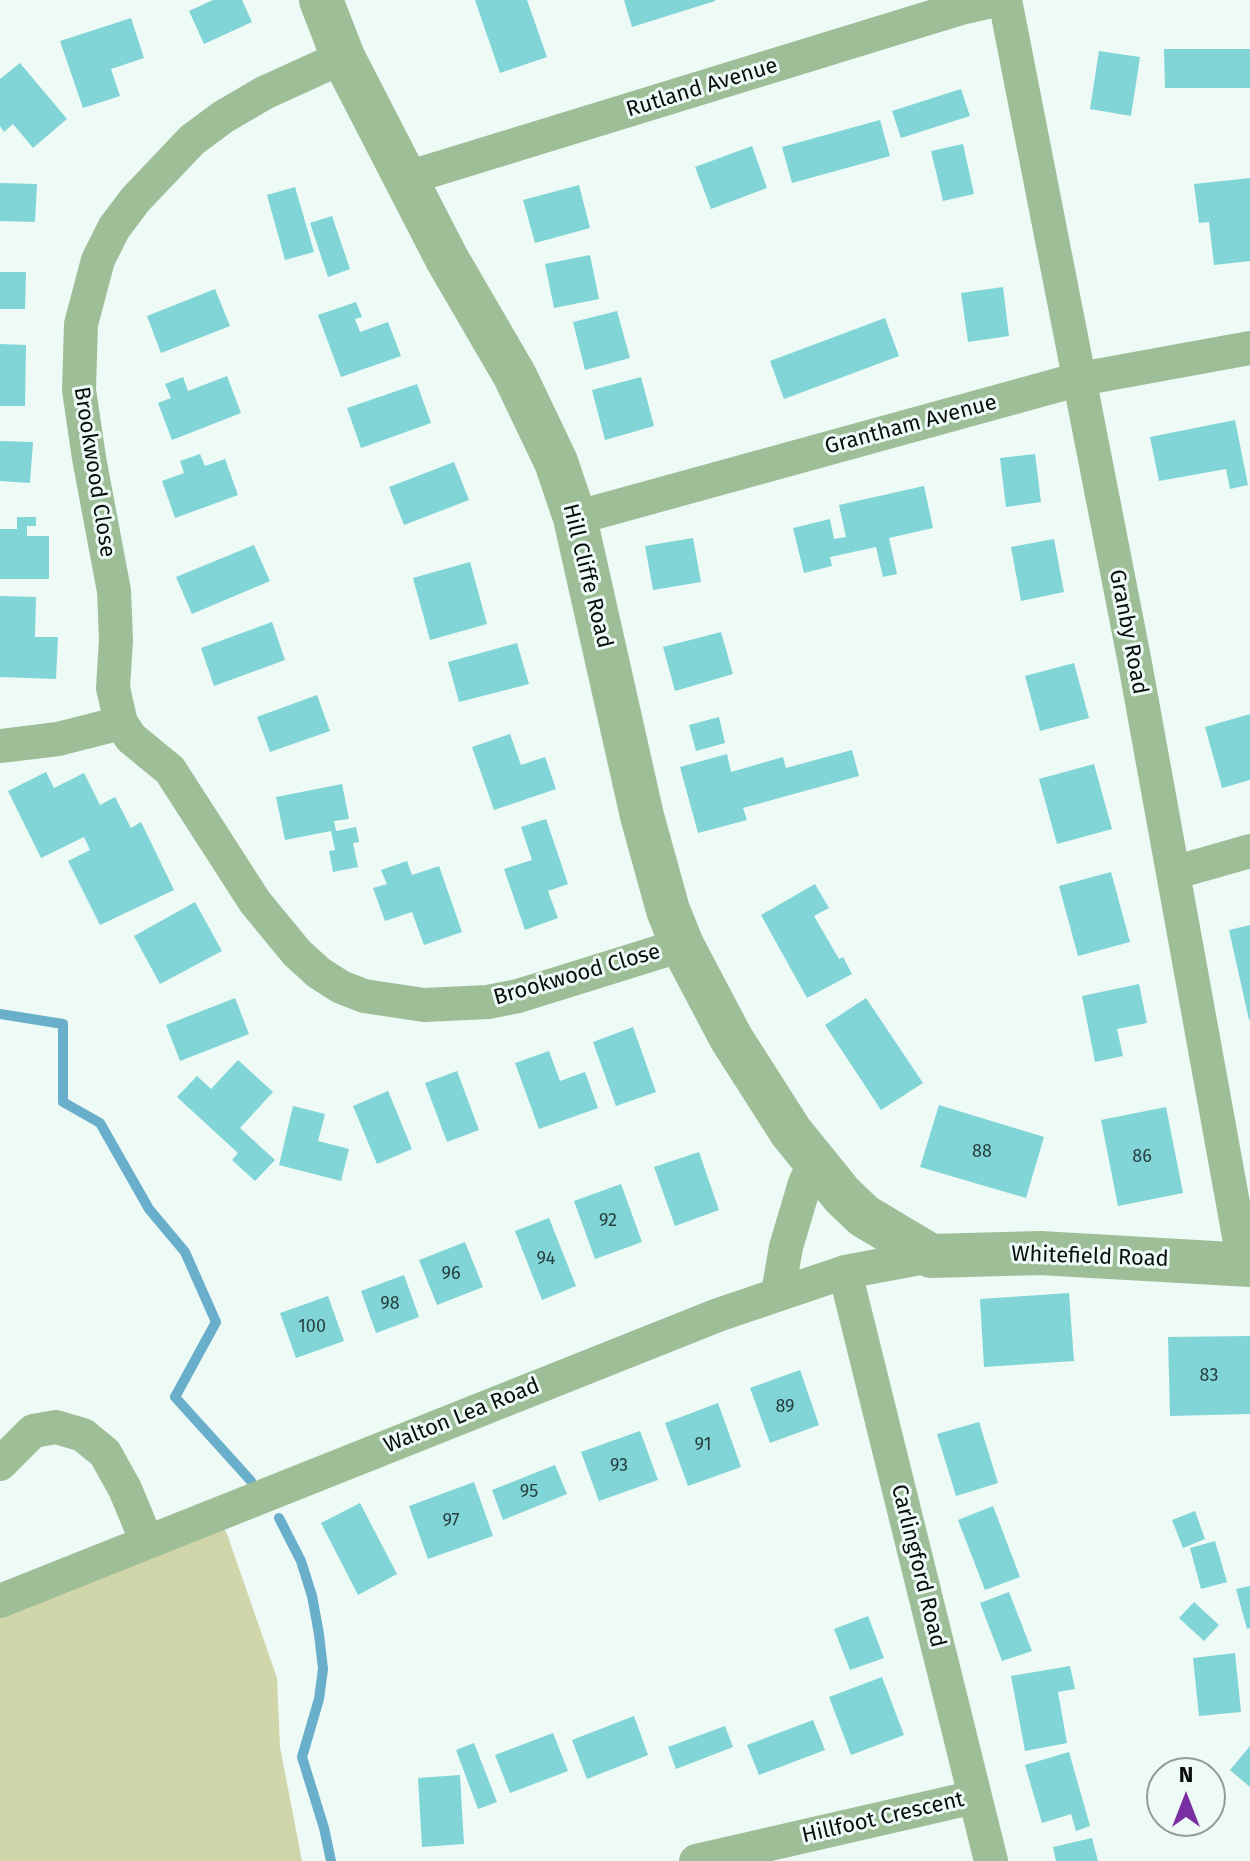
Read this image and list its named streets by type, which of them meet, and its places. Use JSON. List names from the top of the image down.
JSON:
{
  "streets": {
    "street": [
      "Rutland Avenue",
      "Grantham Avenue",
      "Brookwood Close",
      "Hill Cliffe Road",
      "Granby Road",
      "Whitefield Road",
      "Walton Lea Road",
      "Carlingford Road",
      "Hillfoot Crescent"
    ]
  },
  "crossings": [
    ["Rutland Avenue", "Hill Cliffe Road"],
    ["Grantham Avenue", "Hill Cliffe Road"],
    ["Grantham Avenue", "Granby Road"],
    ["Brookwood Close", "Hill Cliffe Road"],
    ["Hill Cliffe Road", "Whitefield Road"],
    ["Hill Cliffe Road", "Walton Lea Road"],
    ["Granby Road", "Whitefield Road"],
    ["Whitefield Road", "Walton Lea Road"],
    ["Walton Lea Road", "Carlingford Road"],
    ["Carlingford Road", "Hillfoot Crescent"]
  ],
  "house_numbers": [
    "88",
    "86",
    "92",
    "94",
    "96",
    "98",
    "100",
    "83",
    "89",
    "91",
    "93",
    "95",
    "97"
  ],
  "north": "top"
}
